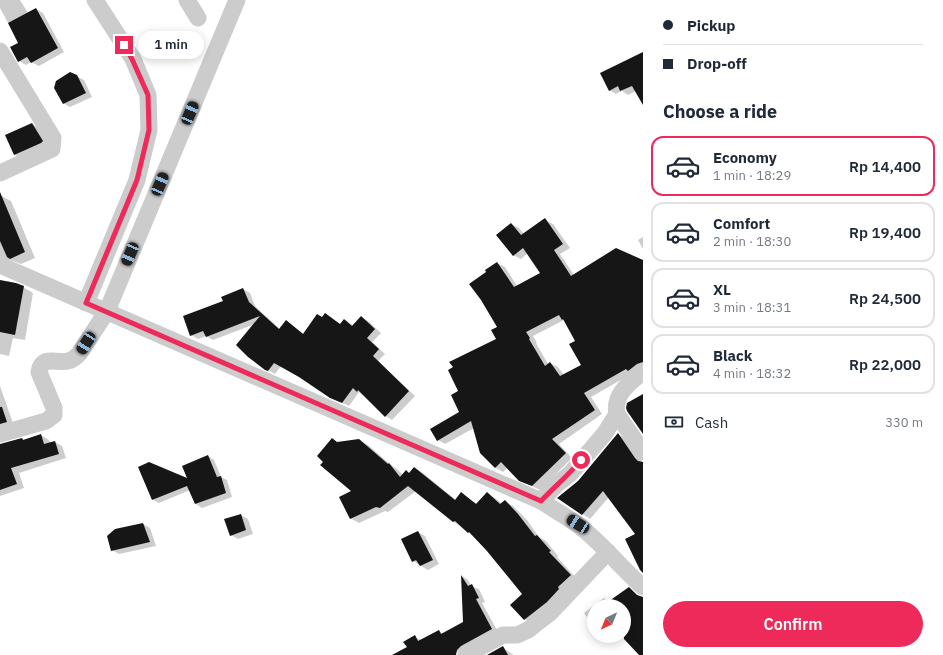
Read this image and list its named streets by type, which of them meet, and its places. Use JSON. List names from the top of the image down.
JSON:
{
  "north": "bottom left",
  "page": {
    "banner": ["Pickup", "Drop-off"],
    "bubble": "1 min",
    "heading": "Choose a ride",
    "list": [
      {
        "name": "Economy",
        "note": "1 min · 18:29",
        "value": "Rp 14,400"
      },
      {
        "name": "Comfort",
        "note": "2 min · 18:30",
        "value": "Rp 19,400"
      },
      {
        "name": "XL",
        "note": "3 min · 18:31",
        "value": "Rp 24,500"
      },
      {
        "name": "Black",
        "note": "4 min · 18:32",
        "value": "Rp 22,000"
      }
    ],
    "pay": ["Cash", "330 m"],
    "buttons": "Confirm"
  }
}
